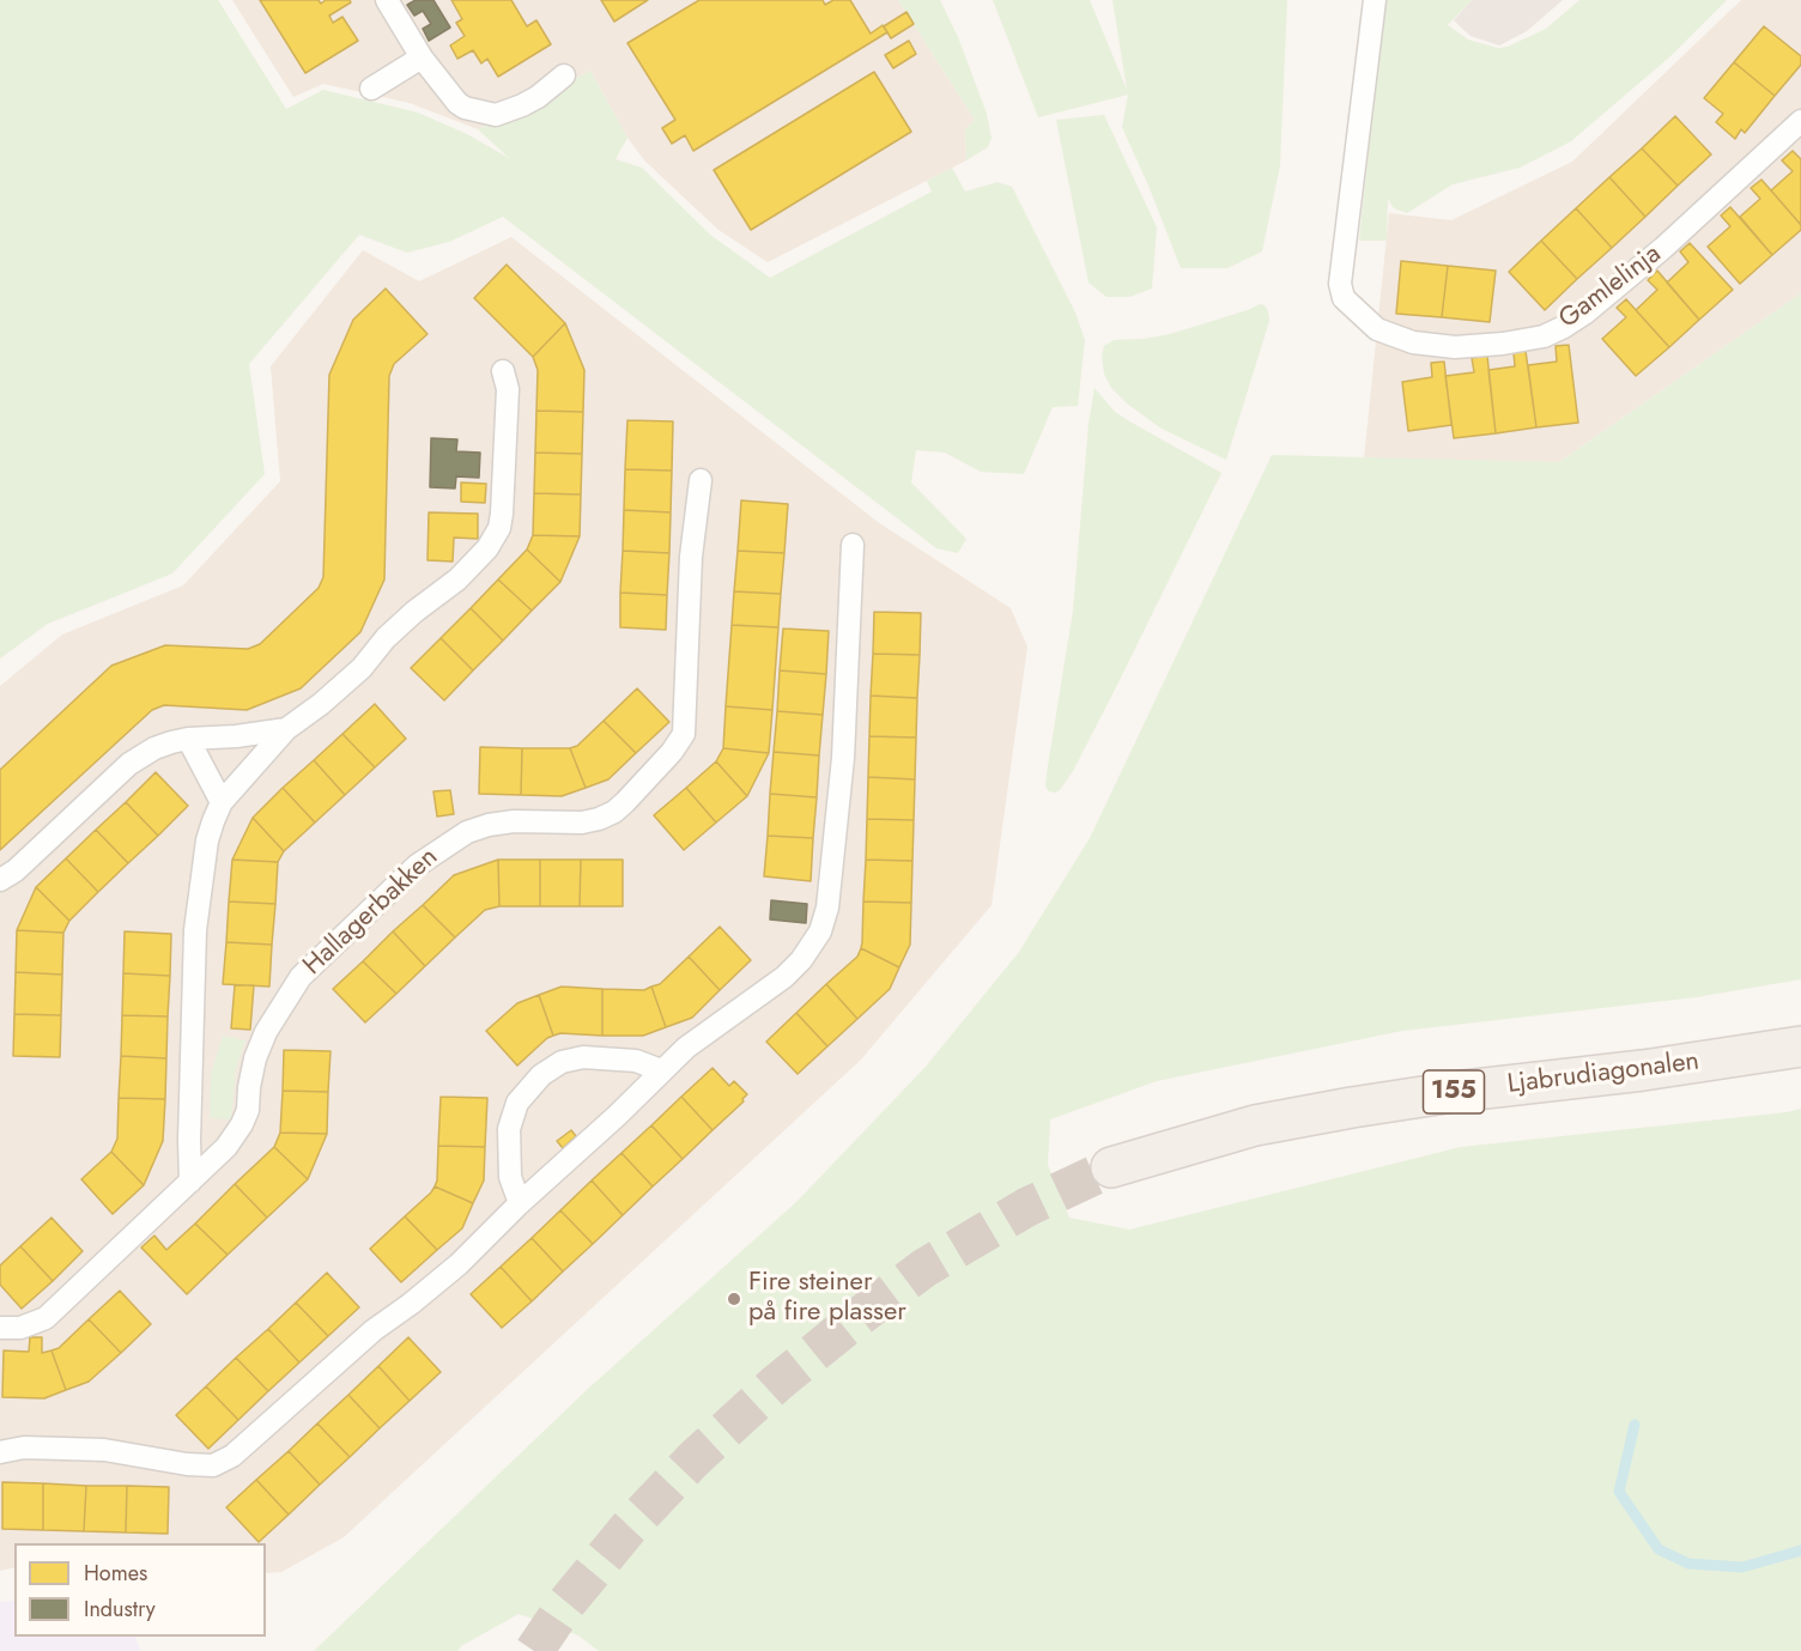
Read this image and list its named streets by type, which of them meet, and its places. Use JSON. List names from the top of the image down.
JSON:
{
  "streets": {
    "main road": ["Ljabrudiagonalen", "155"],
    "lane": ["Gamlelinja", "Hallagerbakken"]
  },
  "places": ["Fire steiner på fire plasser"],
  "legend": ["Homes", "Industry"]
}
